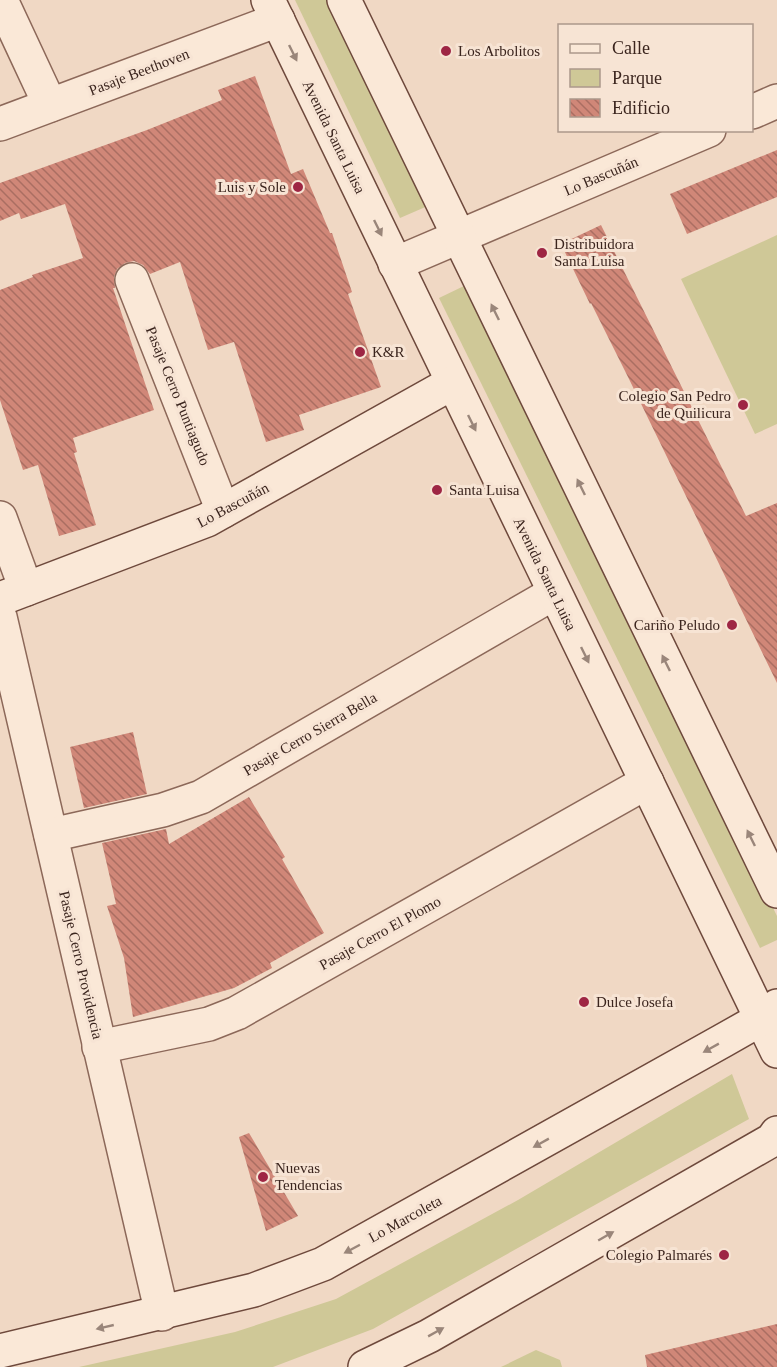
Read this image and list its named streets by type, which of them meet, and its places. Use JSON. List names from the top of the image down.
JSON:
{
  "streets": {
    "street": [
      "Pasaje Beethoven",
      "Avenida Santa Luisa",
      "Lo Bascuñán",
      "Pasaje Cerro Puntiagudo",
      "Pasaje Cerro Sierra Bella",
      "Pasaje Cerro El Plomo",
      "Pasaje Cerro Providencia",
      "Lo Marcoleta"
    ]
  },
  "crossings": [
    ["Pasaje Beethoven", "Avenida Santa Luisa"],
    ["Avenida Santa Luisa", "Lo Bascuñán"],
    ["Avenida Santa Luisa", "Pasaje Cerro Sierra Bella"],
    ["Avenida Santa Luisa", "Pasaje Cerro El Plomo"],
    ["Avenida Santa Luisa", "Lo Marcoleta"],
    ["Lo Bascuñán", "Pasaje Cerro Puntiagudo"],
    ["Pasaje Cerro Sierra Bella", "Pasaje Cerro Providencia"],
    ["Pasaje Cerro El Plomo", "Pasaje Cerro Providencia"],
    ["Pasaje Cerro Providencia", "Lo Marcoleta"]
  ],
  "places": [
    "Los Arbolitos",
    "Luis y Sole",
    "Distribuidora Santa Luisa",
    "K&R",
    "Colegio San Pedro de Quilicura",
    "Santa Luisa",
    "Cariño Peludo",
    "Dulce Josefa",
    "Nuevas Tendencias",
    "Colegio Palmarés"
  ],
  "legend": ["Calle", "Parque", "Edificio"]
}
